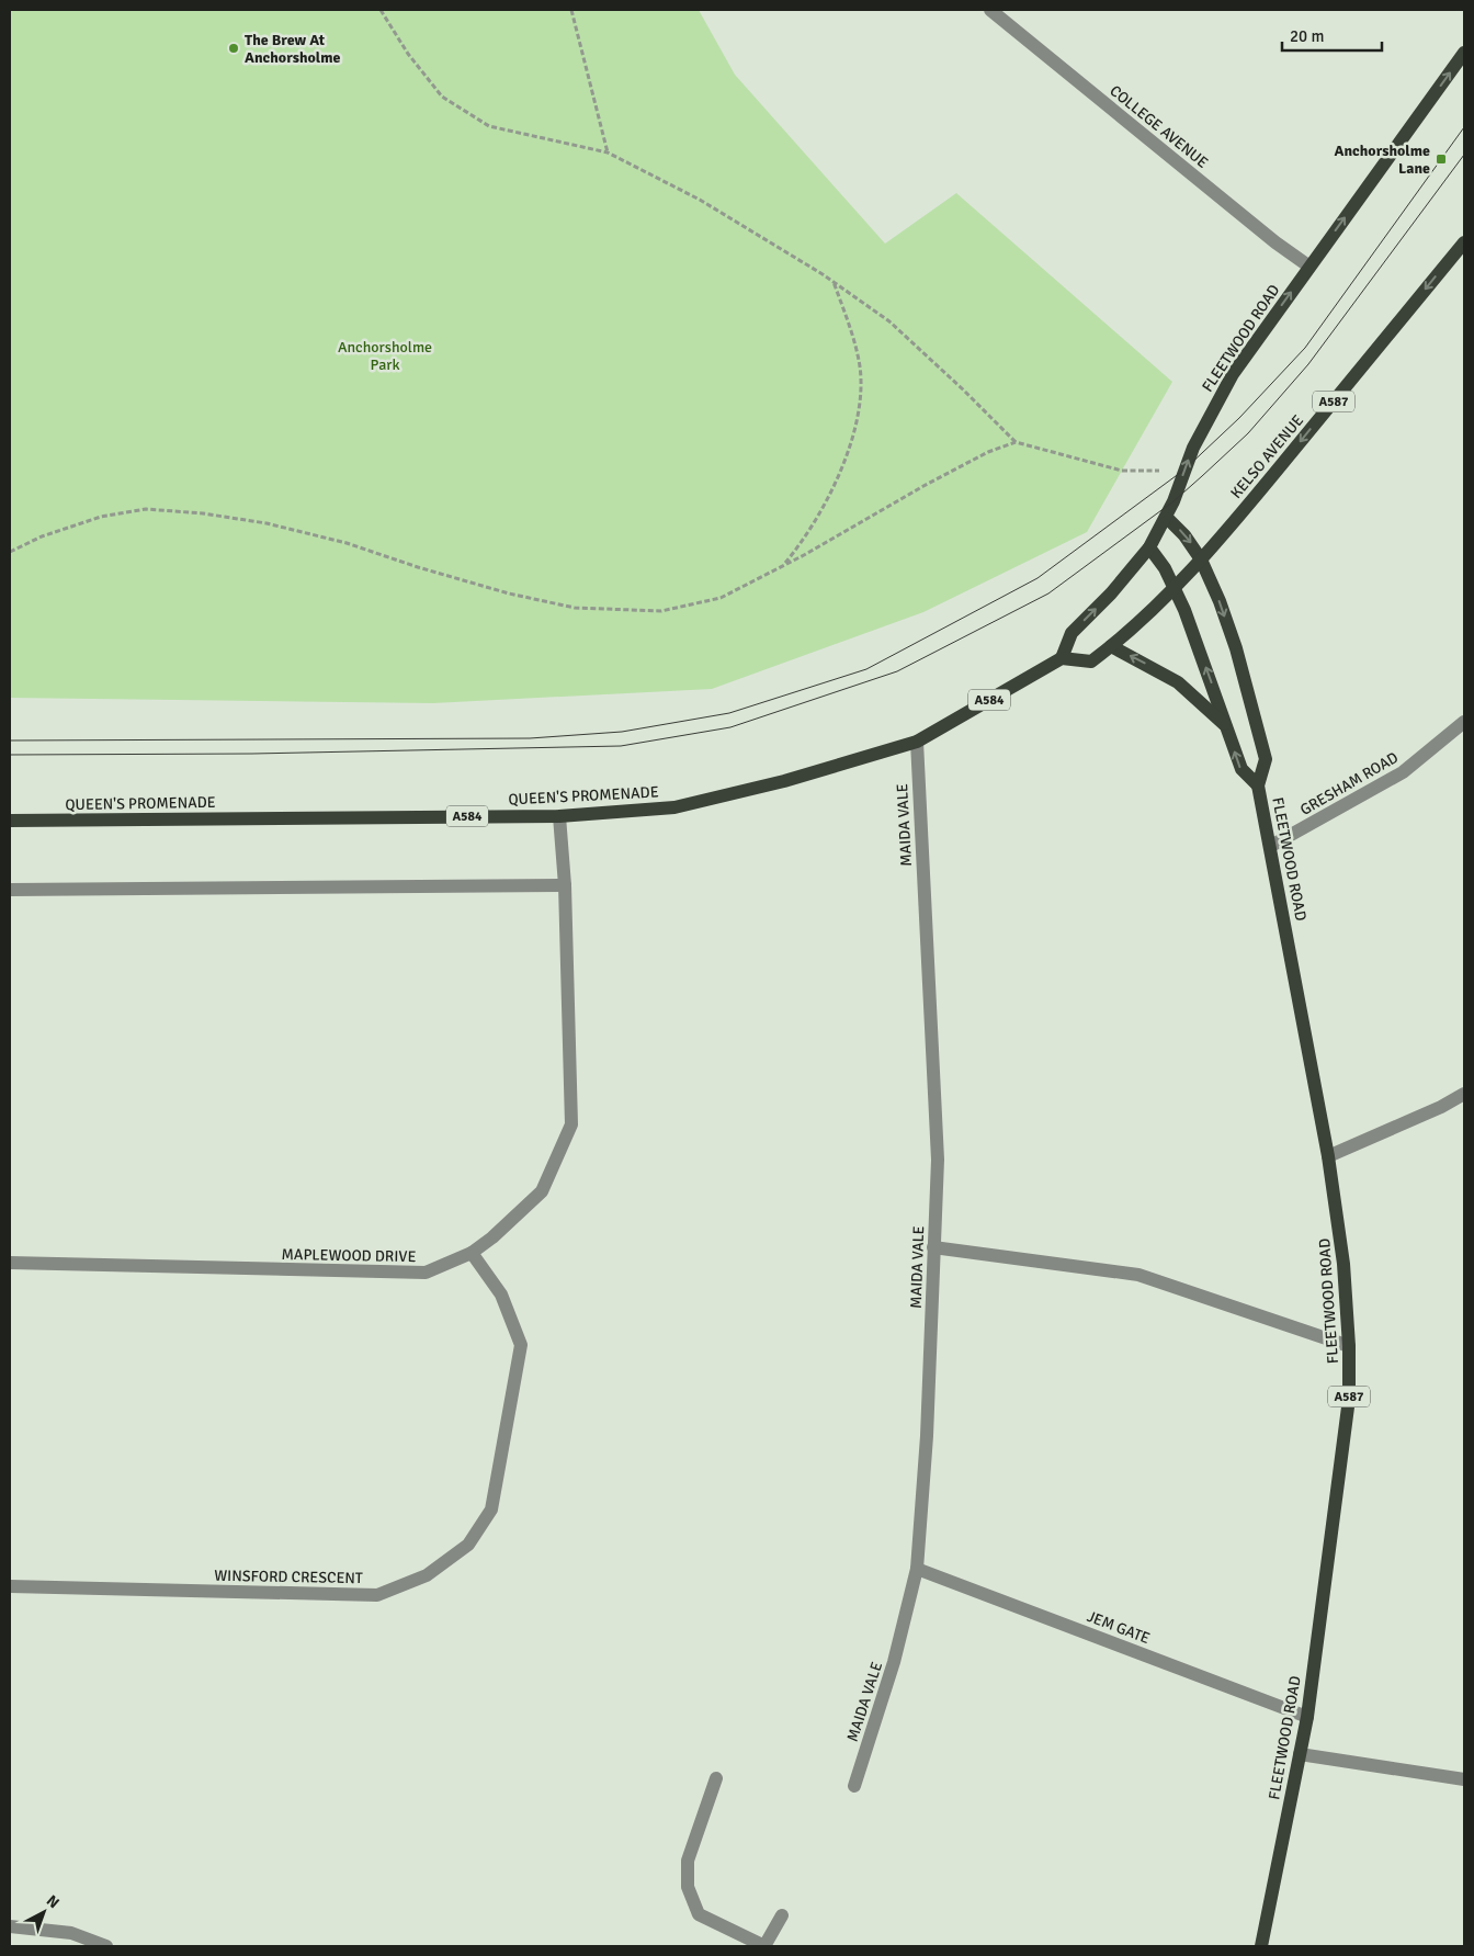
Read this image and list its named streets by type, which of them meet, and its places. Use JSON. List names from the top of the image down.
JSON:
{
  "streets": {
    "main road": [
      "FLEETWOOD ROAD",
      "A587",
      "KELSO AVENUE",
      "A584",
      "QUEEN'S PROMENADE"
    ],
    "street": [
      "COLLEGE AVENUE",
      "GRESHAM ROAD",
      "MAIDA VALE",
      "MAPLEWOOD DRIVE",
      "WINSFORD CRESCENT",
      "JEM GATE"
    ]
  },
  "crossings": [
    ["COLLEGE AVENUE", "FLEETWOOD ROAD"],
    ["FLEETWOOD ROAD", "KELSO AVENUE"],
    ["FLEETWOOD ROAD", "GRESHAM ROAD"],
    ["FLEETWOOD ROAD", "JEM GATE"],
    ["QUEEN'S PROMENADE", "MAIDA VALE"],
    ["QUEEN'S PROMENADE", "MAPLEWOOD DRIVE"],
    ["MAIDA VALE", "JEM GATE"],
    ["MAPLEWOOD DRIVE", "WINSFORD CRESCENT"]
  ],
  "one_way": ["KELSO AVENUE"],
  "parks": ["Anchorsholme Park"],
  "places": {
    "other": ["The Brew At Anchorsholme"],
    "transit": ["Anchorsholme Lane"]
  },
  "scale_bar": "20 m",
  "north": "top right"
}
